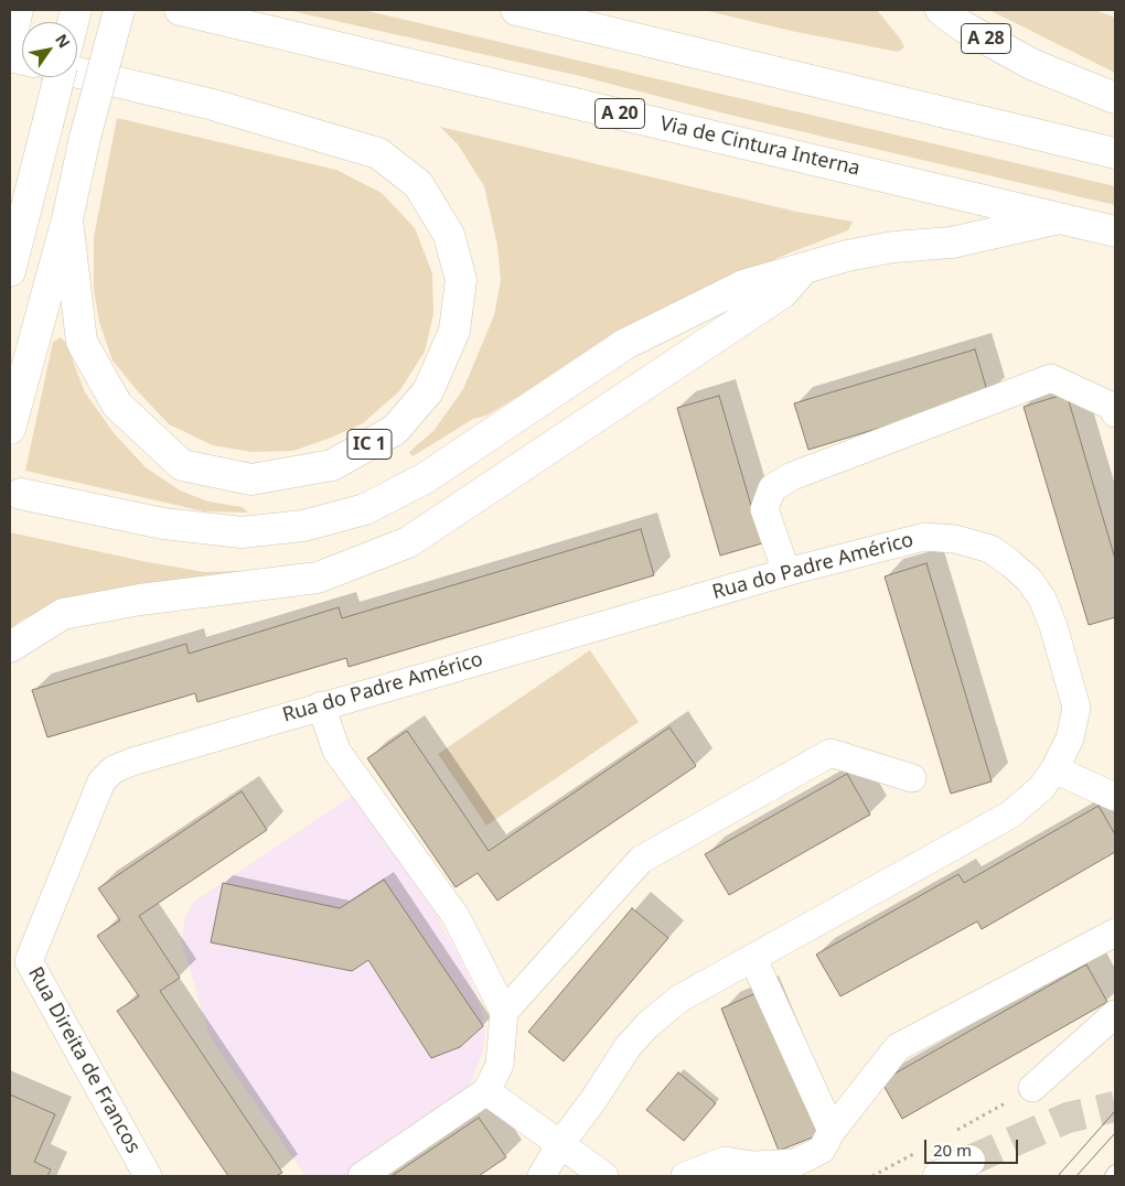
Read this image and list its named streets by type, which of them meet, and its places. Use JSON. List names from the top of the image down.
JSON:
{
  "streets": {
    "main road": [
      "A 28",
      "A 20",
      "Via de Cintura Interna",
      "IC 1"
    ],
    "street": ["Rua do Padre Américo", "Rua Direita de Francos"]
  },
  "crossings": [
    ["Rua do Padre Américo", "Rua Direita de Francos"]
  ],
  "scale_bar": "20 m",
  "north": "top right"
}
